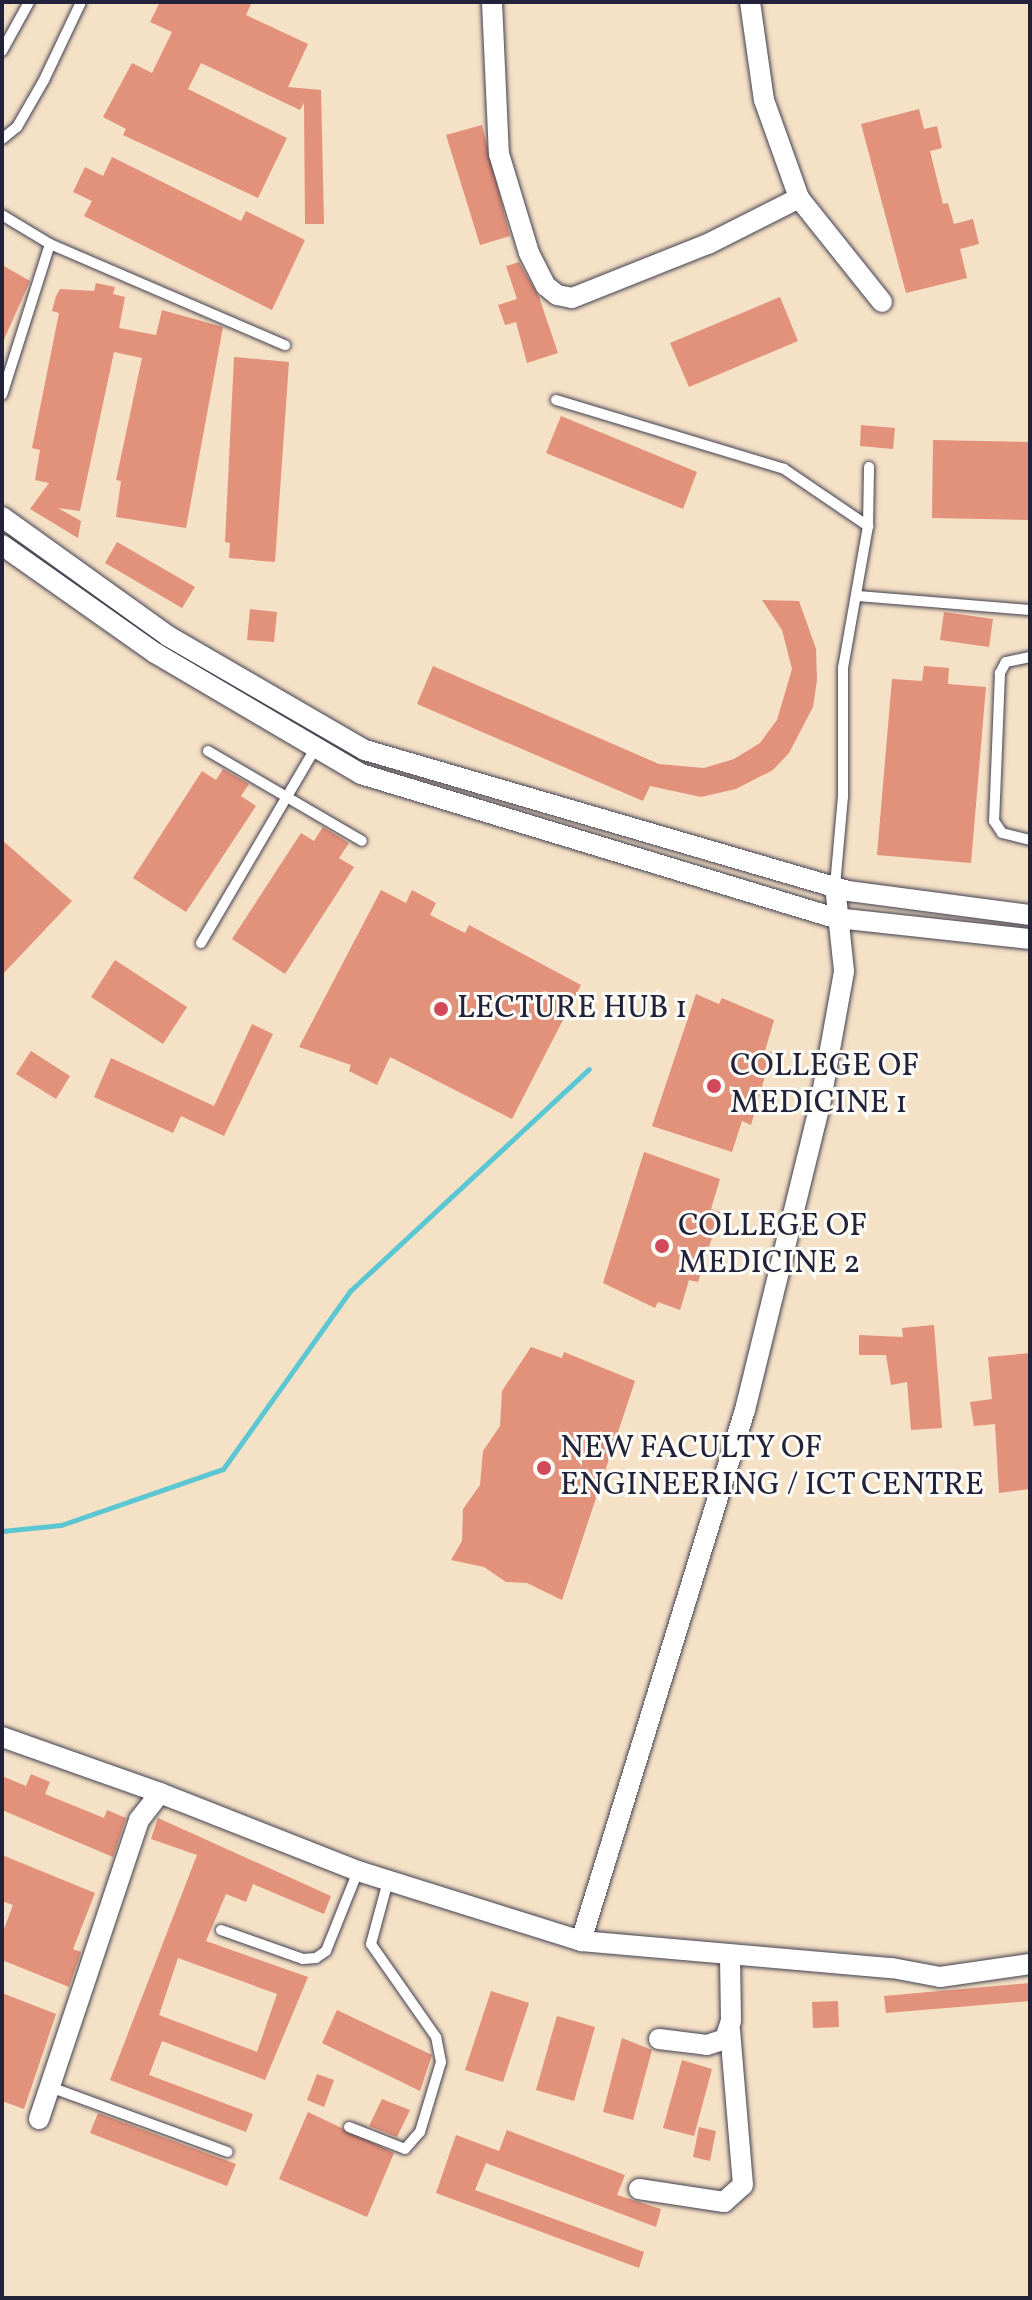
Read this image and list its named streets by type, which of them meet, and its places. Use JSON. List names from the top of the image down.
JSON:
{
  "places": [
    "LECTURE HUB 1",
    "COLLEGE OF MEDICINE 1",
    "COLLEGE OF MEDICINE 2",
    "NEW FACULTY OF ENGINEERING / ICT CENTRE"
  ]
}
